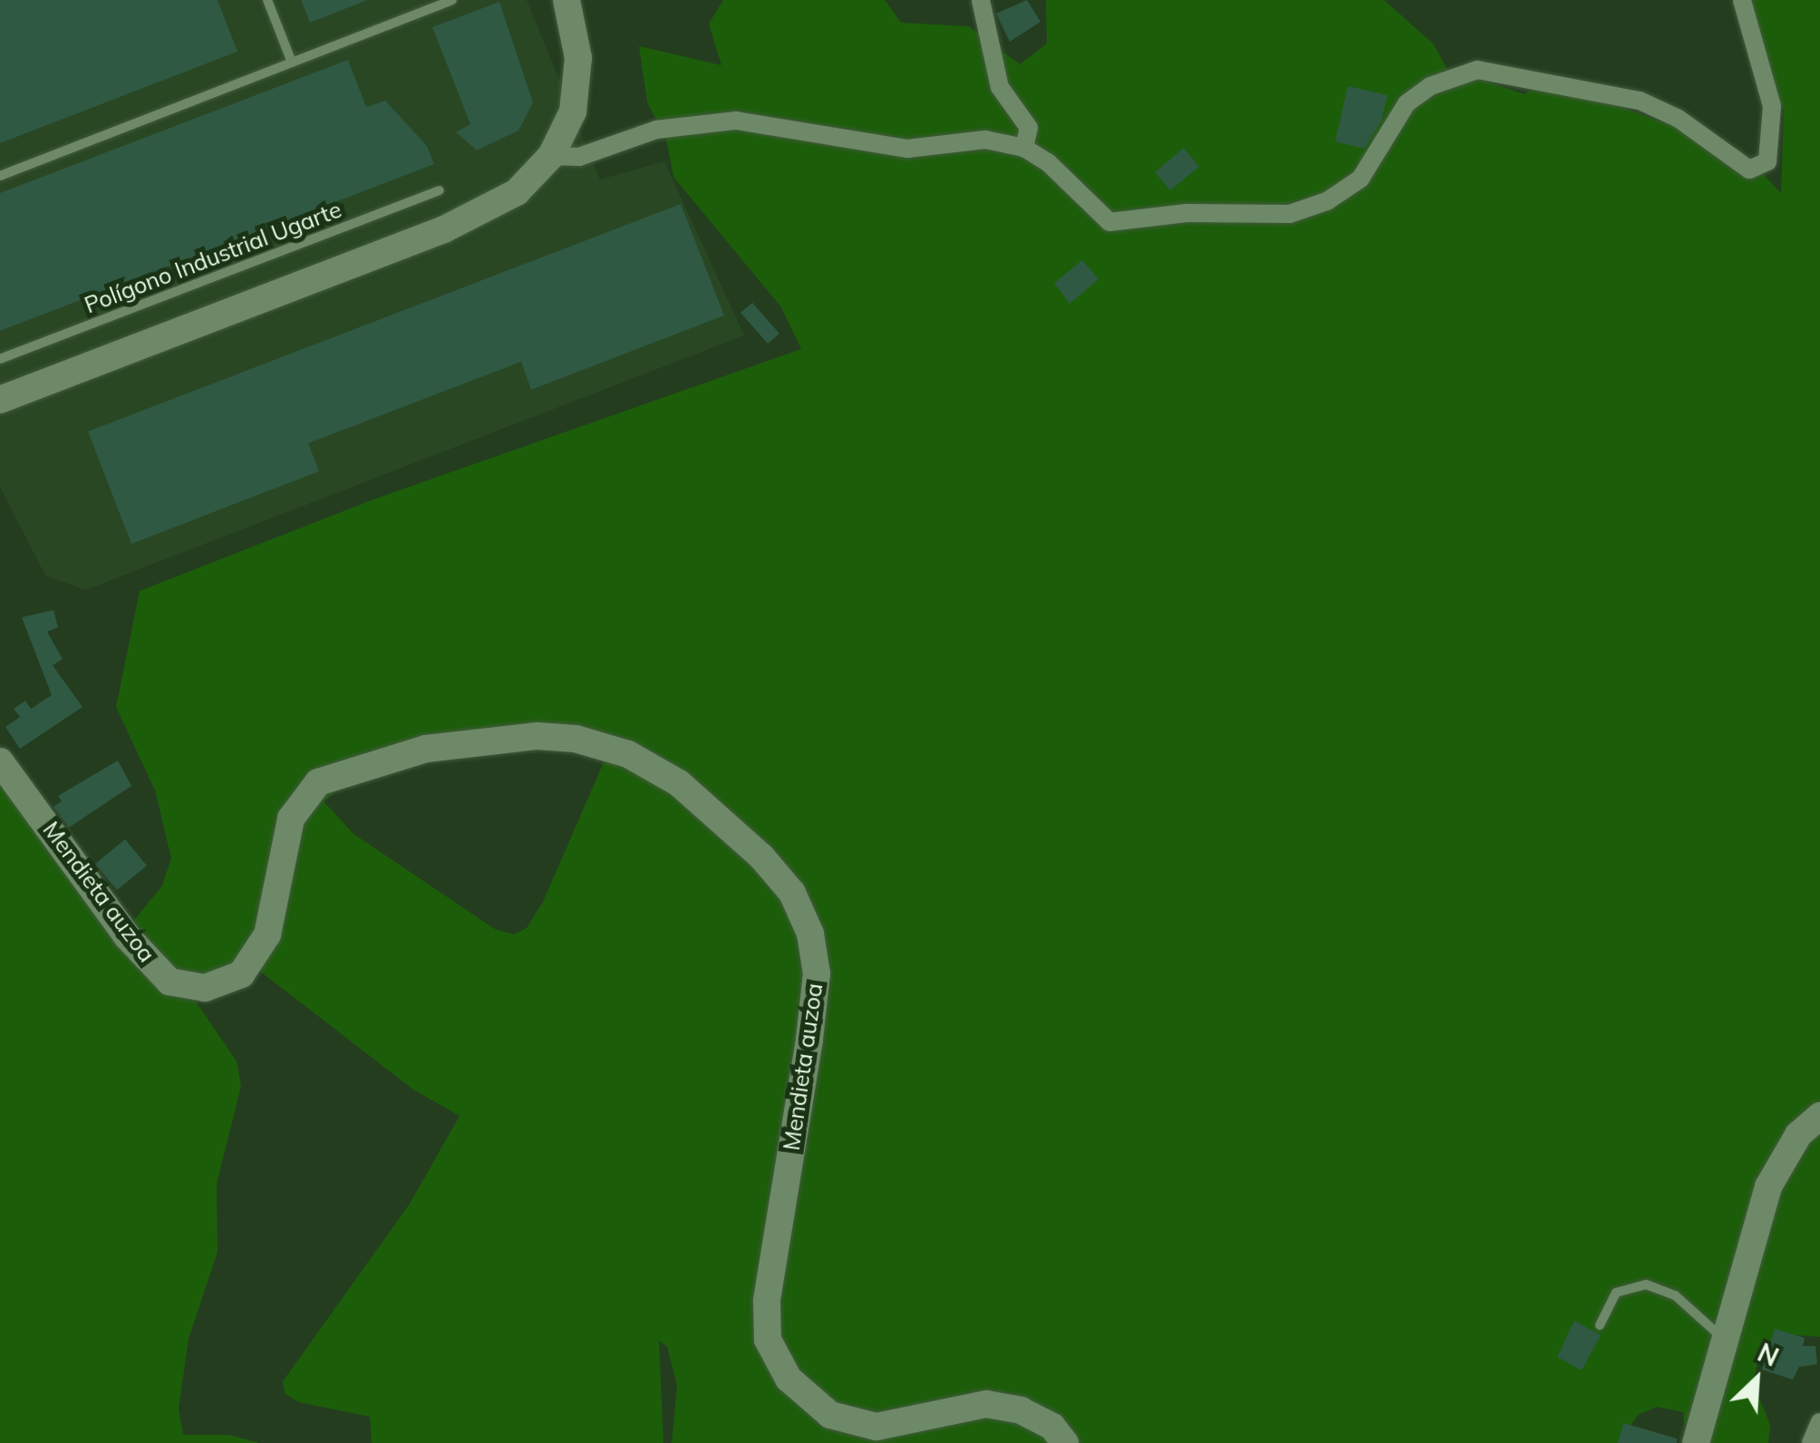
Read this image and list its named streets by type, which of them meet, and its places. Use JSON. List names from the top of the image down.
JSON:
{
  "streets": {
    "street": ["Mendieta auzoa"],
    "lane": ["Polígono Industrial Ugarte"]
  },
  "north": "top right"
}
